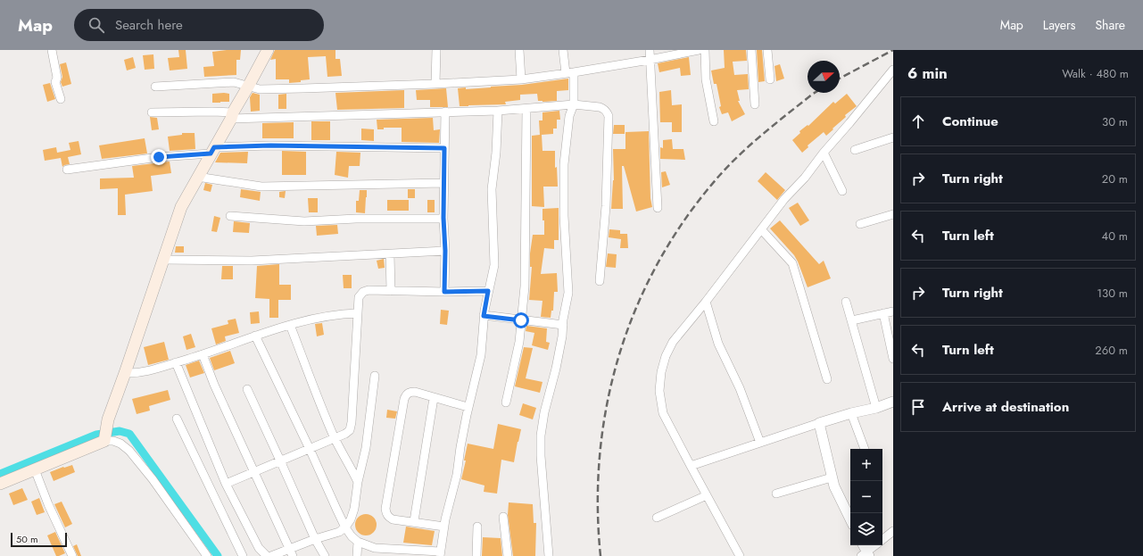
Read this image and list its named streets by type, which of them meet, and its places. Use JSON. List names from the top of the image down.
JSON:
{
  "scale_bar": "50 m",
  "north": "right",
  "page": {
    "header": "Map",
    "search": "Search here",
    "nav": ["Map", "Layers", "Share"],
    "heading": ["6 min", "Walk · 480 m"],
    "list": [
      ["Continue", "30 m"],
      ["Turn right", "20 m"],
      ["Turn left", "40 m"],
      ["Turn right", "130 m"],
      ["Turn left", "260 m"],
      "Arrive at destination"
    ],
    "map_buttons": ["+", "−"],
    "scale": "50 m"
  }
}
